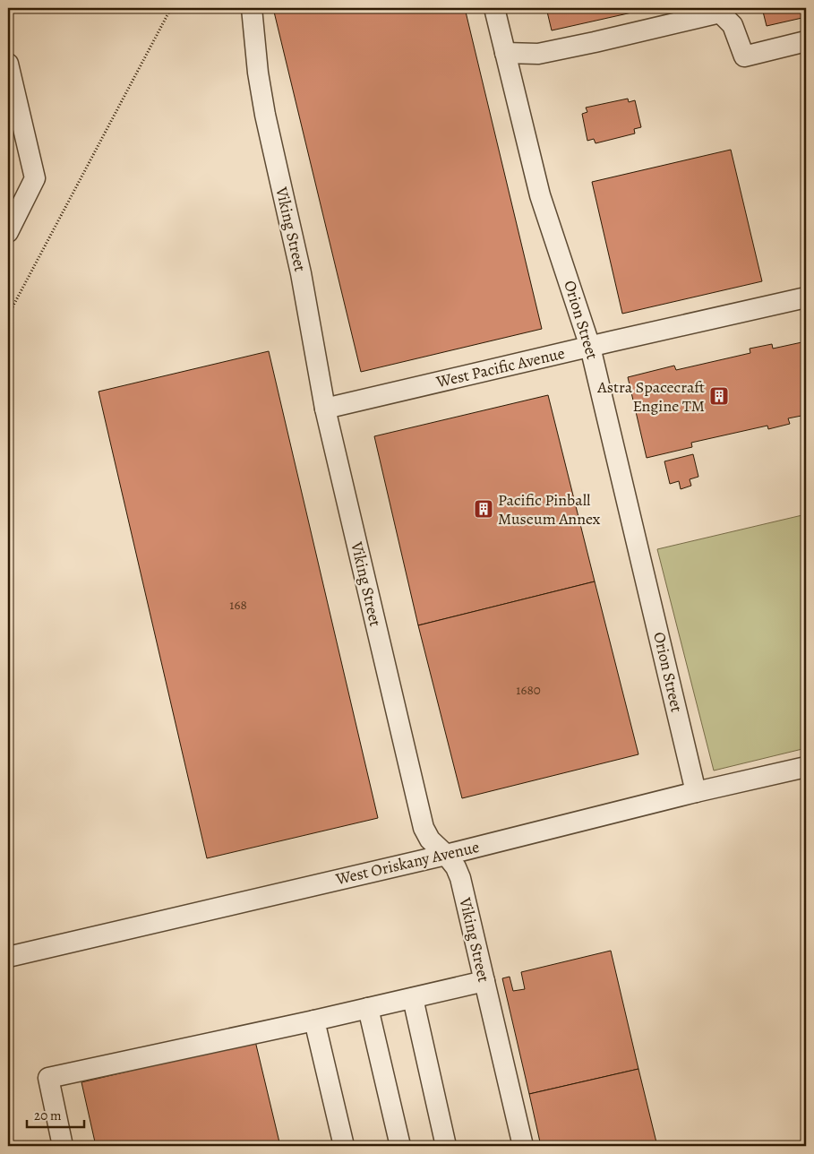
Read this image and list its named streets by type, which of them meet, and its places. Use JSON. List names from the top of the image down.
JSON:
{
  "streets": {
    "street": [
      "Viking Street",
      "Orion Street",
      "West Pacific Avenue",
      "West Oriskany Avenue"
    ]
  },
  "crossings": [
    ["Viking Street", "West Pacific Avenue"],
    ["Viking Street", "West Oriskany Avenue"],
    ["Orion Street", "West Pacific Avenue"],
    ["Orion Street", "West Oriskany Avenue"]
  ],
  "places": {
    "building": ["Astra Spacecraft Engine TM", "Pacific Pinball Museum Annex"]
  },
  "house_numbers": ["168", "1680"],
  "scale_bar": "20 m"
}
